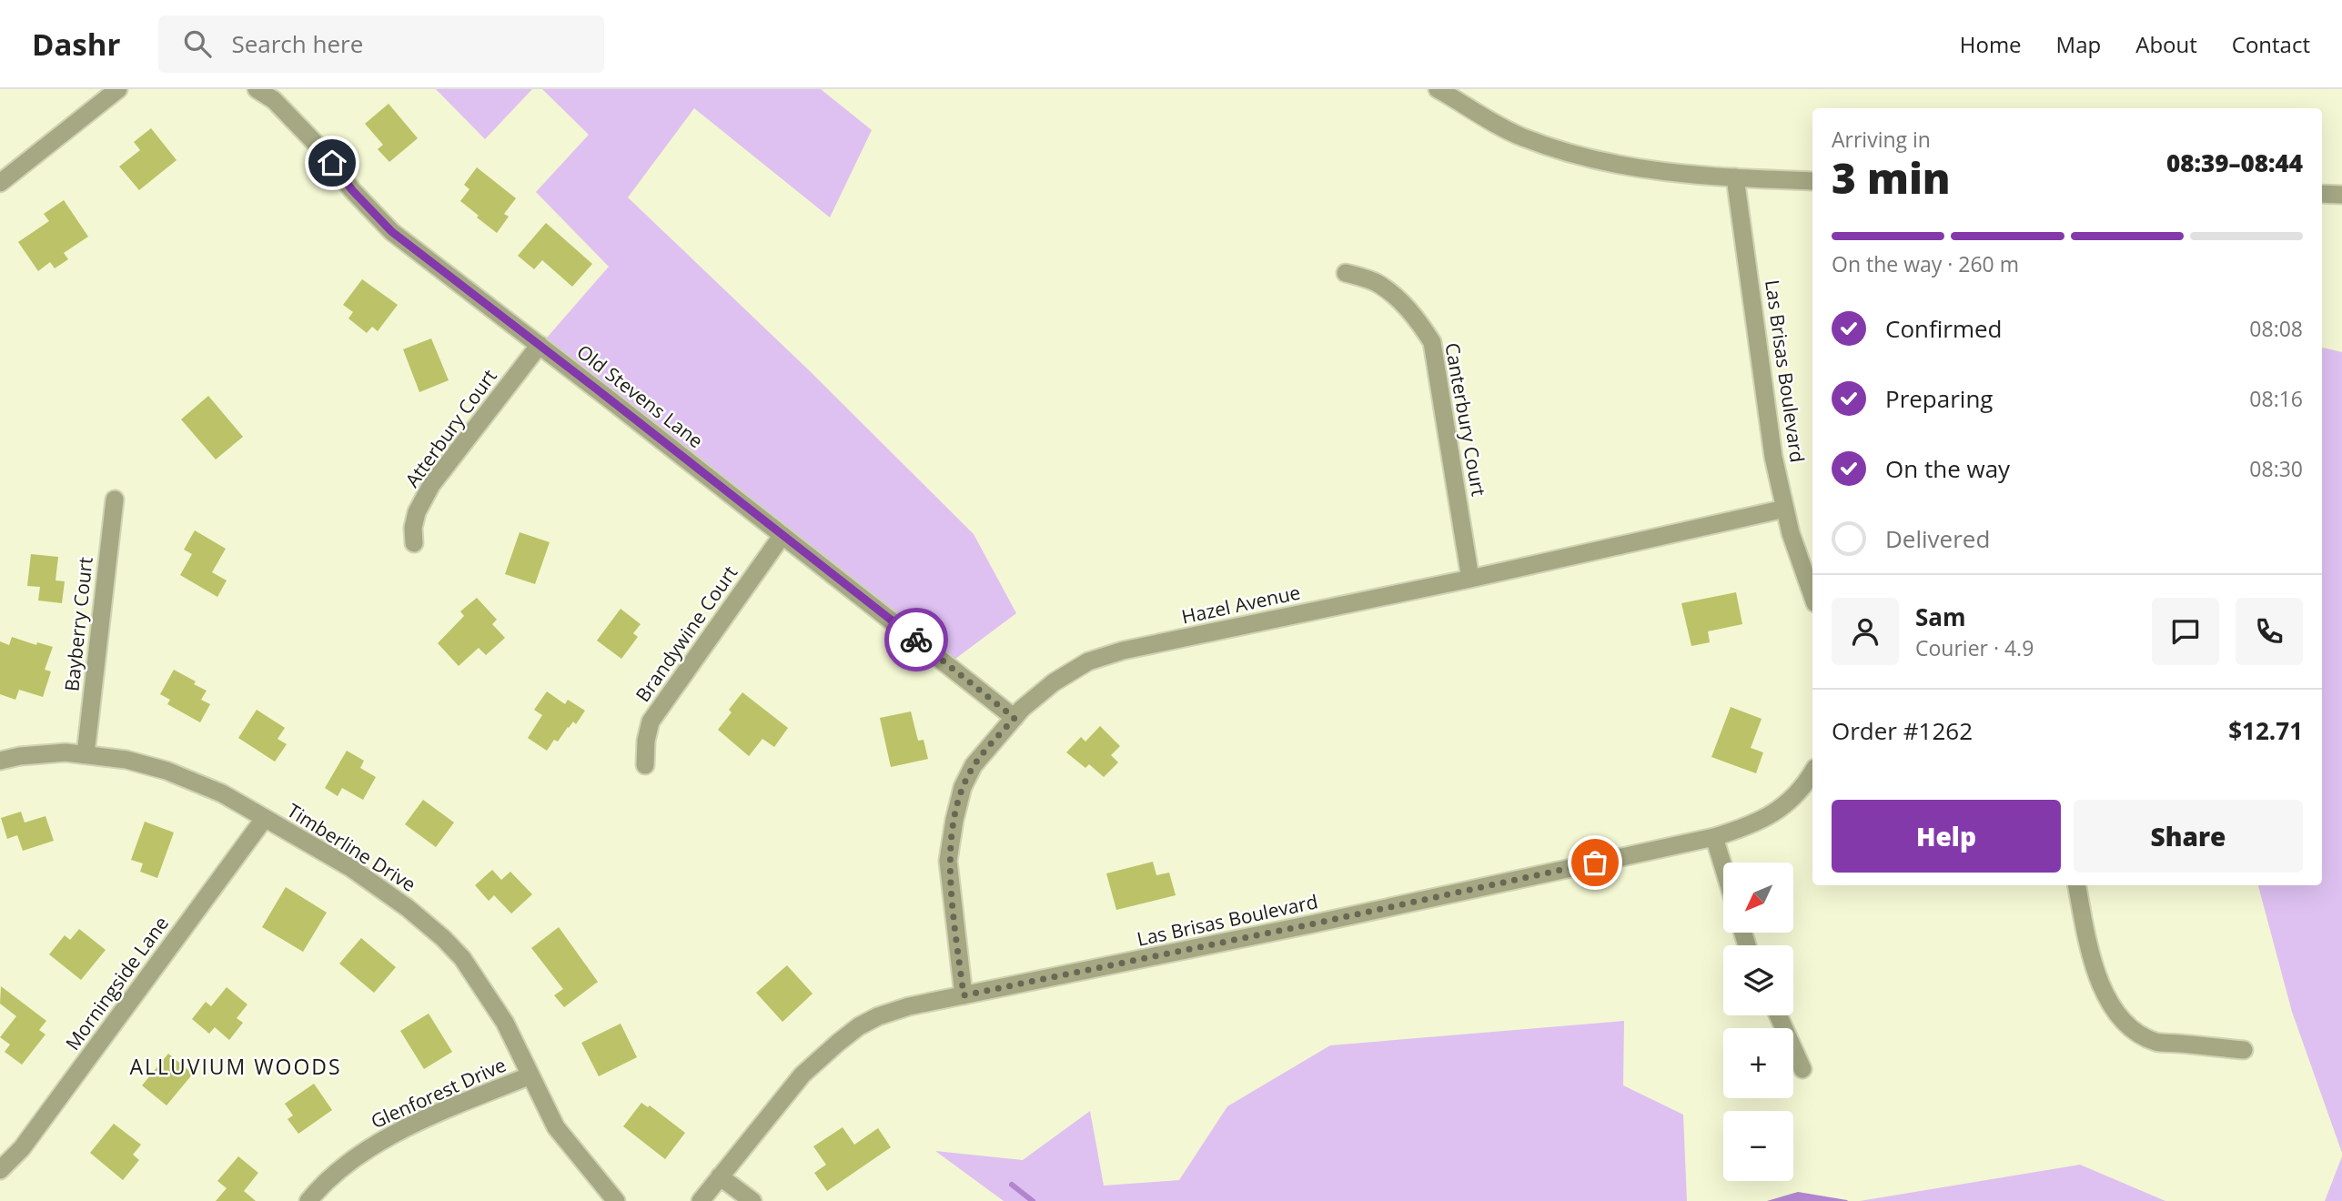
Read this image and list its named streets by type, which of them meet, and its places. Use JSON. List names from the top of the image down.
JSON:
{
  "streets": {
    "street": [
      "Las Brisas Boulevard",
      "Old Stevens Lane",
      "Canterbury Court",
      "Atterbury Court",
      "Hazel Avenue",
      "Bayberry Court",
      "Brandywine Court",
      "Timberline Drive",
      "Morningside Lane",
      "Glenforest Drive"
    ]
  },
  "crossings": [
    ["Las Brisas Boulevard", "Hazel Avenue"],
    ["Old Stevens Lane", "Atterbury Court"],
    ["Old Stevens Lane", "Hazel Avenue"],
    ["Old Stevens Lane", "Brandywine Court"],
    ["Canterbury Court", "Hazel Avenue"],
    ["Bayberry Court", "Timberline Drive"],
    ["Timberline Drive", "Morningside Lane"],
    ["Timberline Drive", "Glenforest Drive"]
  ],
  "districts": ["ALLUVIUM WOODS"],
  "north": "bottom left",
  "page": {
    "header": "Dashr",
    "search": "Search here",
    "nav": [
      "Home",
      "Map",
      "About",
      "Contact"
    ],
    "heading": ["3 min", "Arriving in", "08:39–08:44"],
    "panel": [
      "Sam",
      "Courier · 4.9",
      "Order #1262",
      "$12.71"
    ],
    "bar": "On the way · 260 m",
    "list": [
      ["Confirmed", "08:08"],
      ["Preparing", "08:16"],
      ["On the way", "08:30"],
      "Delivered"
    ],
    "buttons": ["Help", "Share"],
    "map_buttons": ["+", "−"]
  }
}
